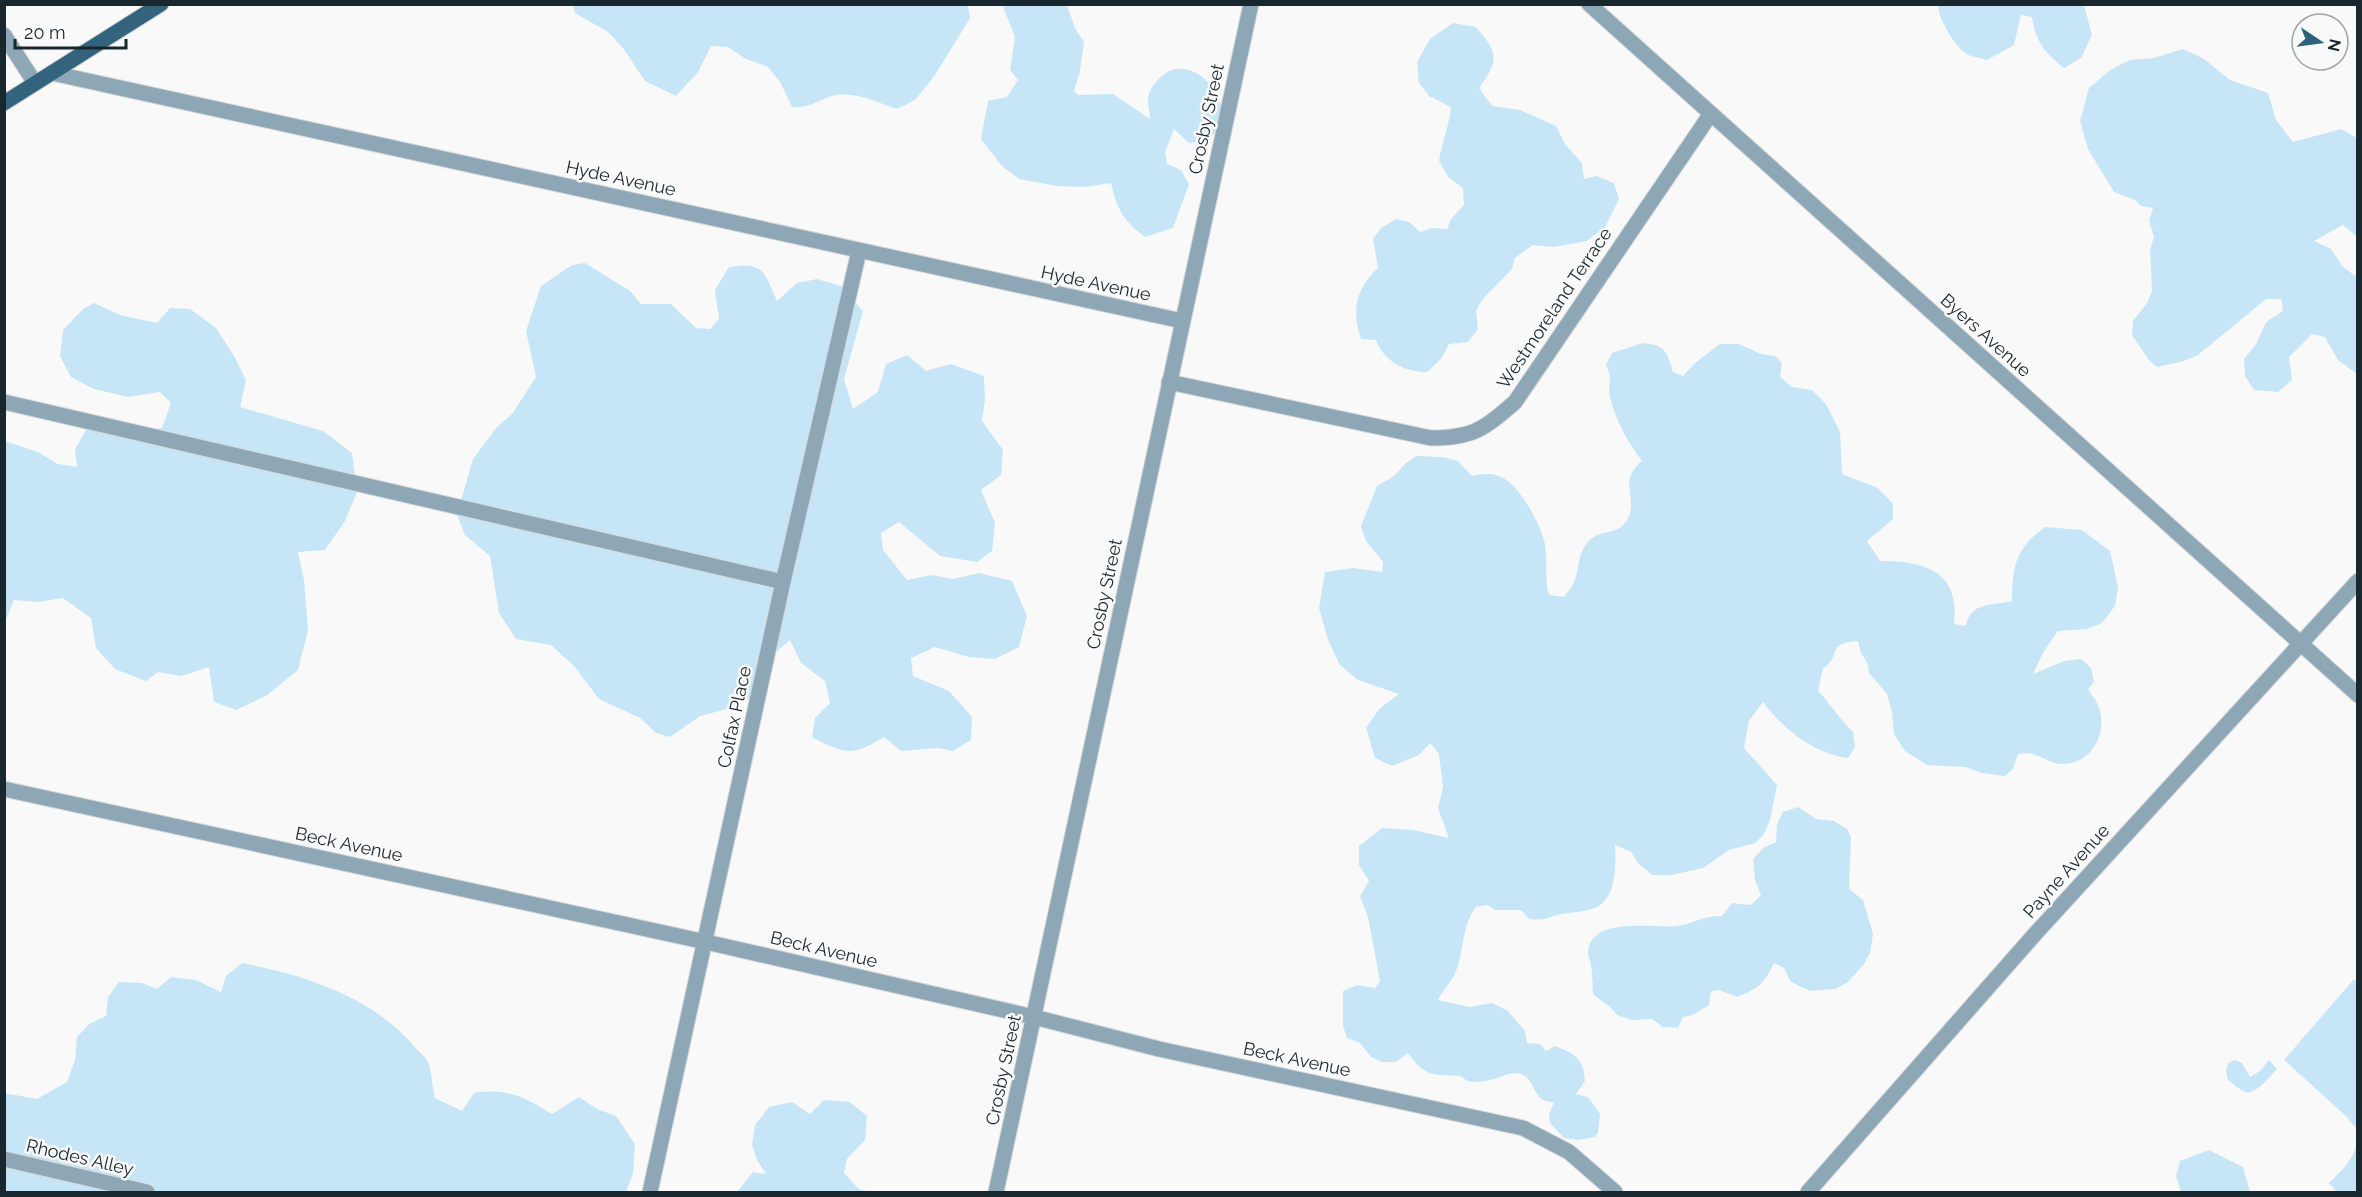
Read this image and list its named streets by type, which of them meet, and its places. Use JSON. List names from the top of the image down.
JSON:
{
  "streets": {
    "street": [
      "Crosby Street",
      "Hyde Avenue",
      "Westmoreland Terrace",
      "Byers Avenue",
      "Colfax Place",
      "Beck Avenue",
      "Payne Avenue",
      "Rhodes Alley"
    ]
  },
  "crossings": [
    ["Crosby Street", "Hyde Avenue"],
    ["Crosby Street", "Westmoreland Terrace"],
    ["Crosby Street", "Beck Avenue"],
    ["Hyde Avenue", "Colfax Place"],
    ["Westmoreland Terrace", "Byers Avenue"],
    ["Byers Avenue", "Payne Avenue"],
    ["Colfax Place", "Beck Avenue"]
  ],
  "scale_bar": "20 m",
  "north": "right"
}
